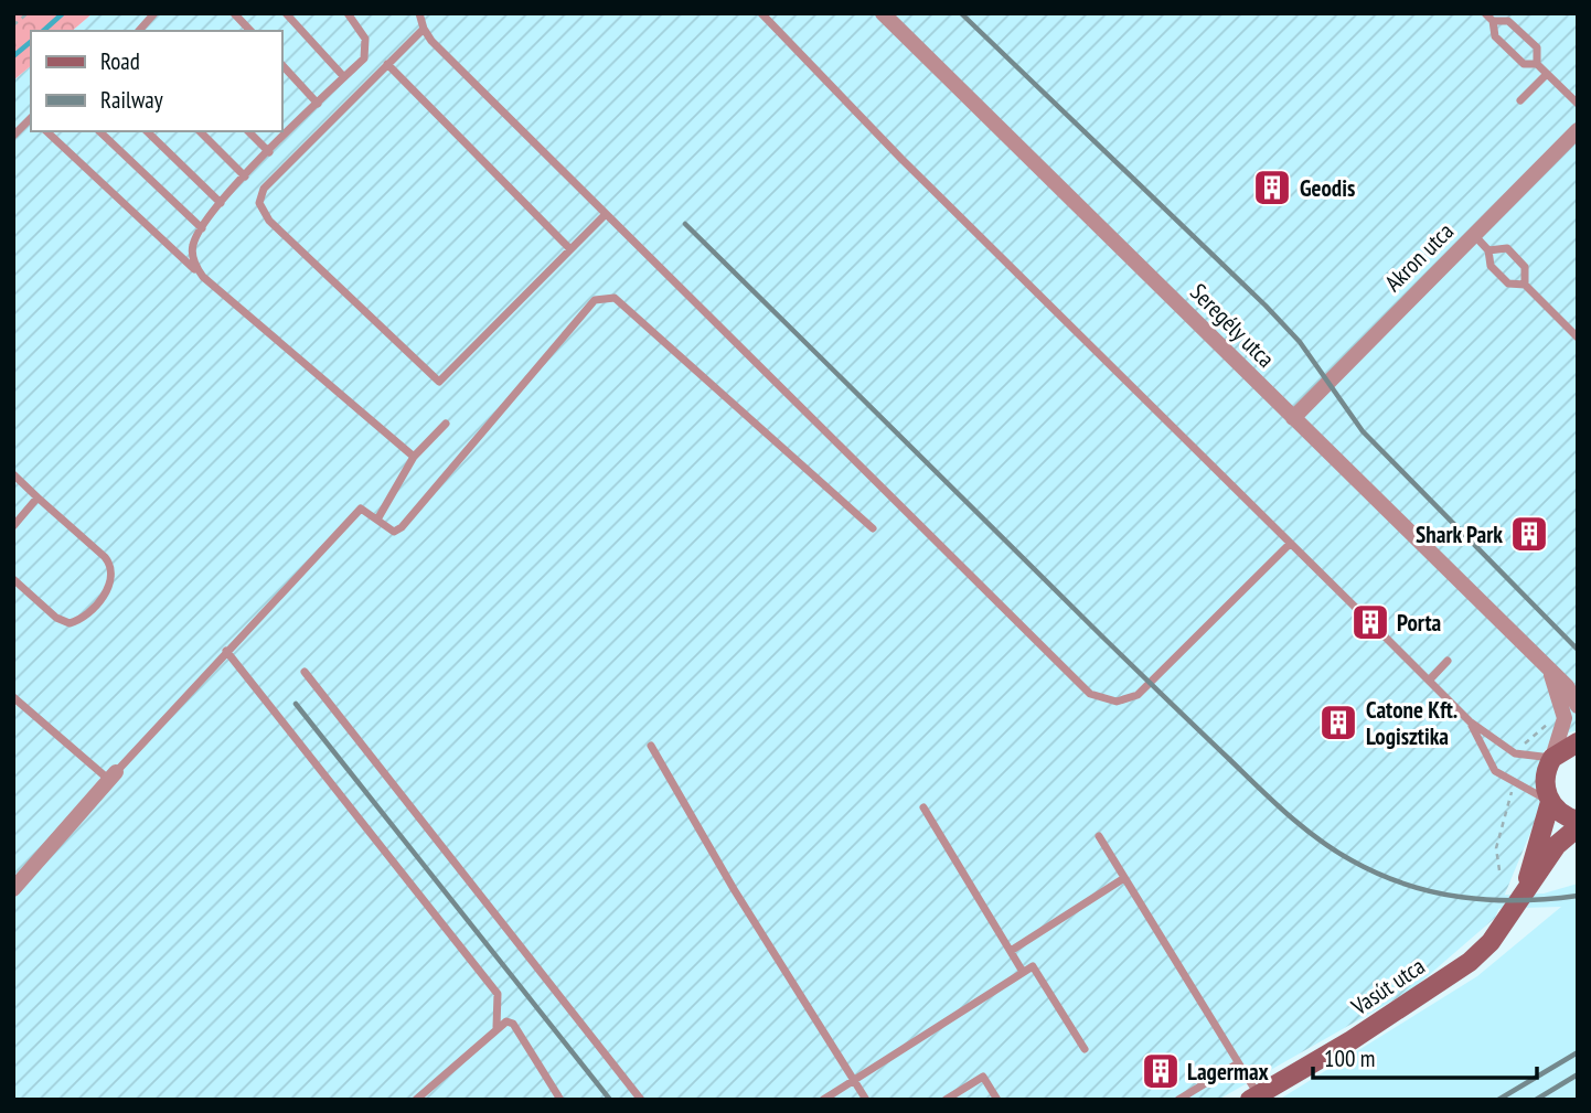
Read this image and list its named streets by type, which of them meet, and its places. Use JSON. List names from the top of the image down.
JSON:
{
  "streets": {
    "street": ["Akron utca", "Seregély utca", "Vasút utca"]
  },
  "crossings": [
    ["Akron utca", "Seregély utca"],
    ["Seregély utca", "Vasút utca"]
  ],
  "places": {
    "building": [
      "Geodis",
      "Shark Park",
      "Porta",
      "Catone Kft. Logisztika",
      "Lagermax"
    ]
  },
  "legend": ["Road", "Railway"],
  "scale_bar": "100 m"
}
